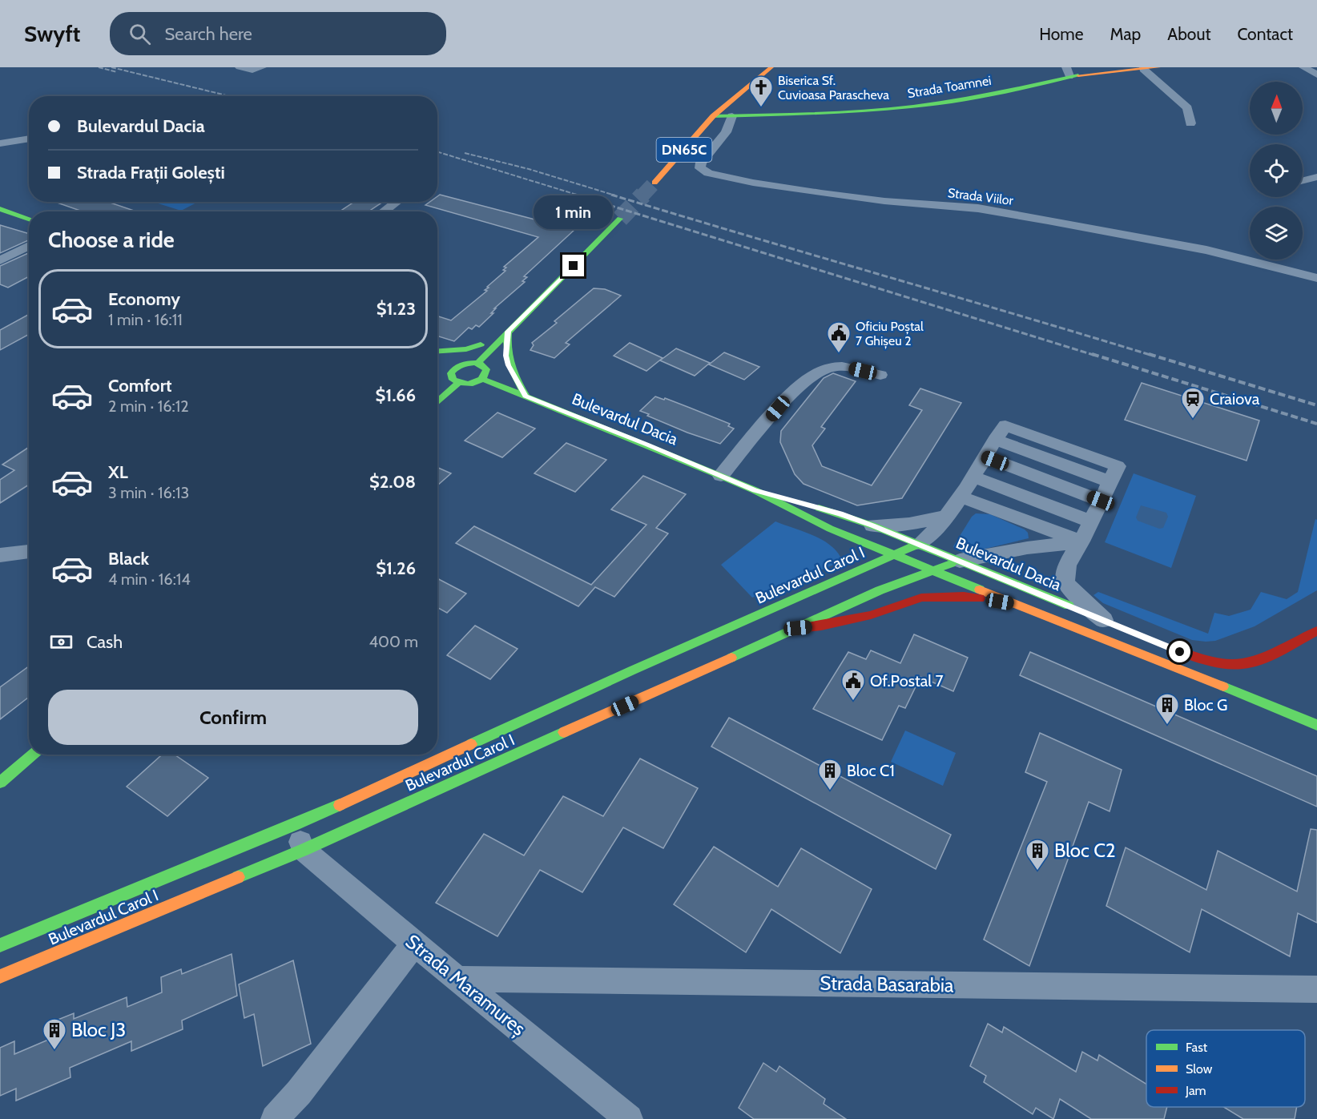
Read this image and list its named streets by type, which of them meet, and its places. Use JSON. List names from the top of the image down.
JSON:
{
  "streets": {
    "main road": [
      "Strada Toamnei",
      "DN65C",
      "Bulevardul Dacia",
      "Bulevardul Carol I"
    ],
    "street": ["Strada Viilor", "Strada Basarabia", "Strada Maramureș"]
  },
  "crossings": [
    ["Strada Toamnei", "DN65C"],
    ["Strada Toamnei", "Strada Viilor"],
    ["Bulevardul Dacia", "Bulevardul Carol I"],
    ["Bulevardul Carol I", "Strada Maramureș"],
    ["Strada Basarabia", "Strada Maramureș"]
  ],
  "places": {
    "church": ["Biserica Sf. Cuvioasa Parascheva"],
    "public building": ["Oficiu Poștal 7 Ghișeu 2", "Of.Postal 7"],
    "station": ["Craiova"],
    "building": [
      "Bloc G",
      "Bloc C1",
      "Bloc C2",
      "Bloc J3"
    ]
  },
  "legend": ["Fast", "Slow", "Jam"],
  "north": "top",
  "page": {
    "header": "Swyft",
    "search": "Search here",
    "nav": [
      "Home",
      "Map",
      "About",
      "Contact"
    ],
    "banner": ["Bulevardul Dacia", "Strada Frații Golești"],
    "bubble": "1 min",
    "heading": "Choose a ride",
    "list": [
      {
        "name": "Economy",
        "note": "1 min · 16:11",
        "value": "$1.23"
      },
      {
        "name": "Comfort",
        "note": "2 min · 16:12",
        "value": "$1.66"
      },
      {
        "name": "XL",
        "note": "3 min · 16:13",
        "value": "$2.08"
      },
      {
        "name": "Black",
        "note": "4 min · 16:14",
        "value": "$1.26"
      }
    ],
    "pay": ["Cash", "400 m"],
    "buttons": "Confirm"
  }
}
